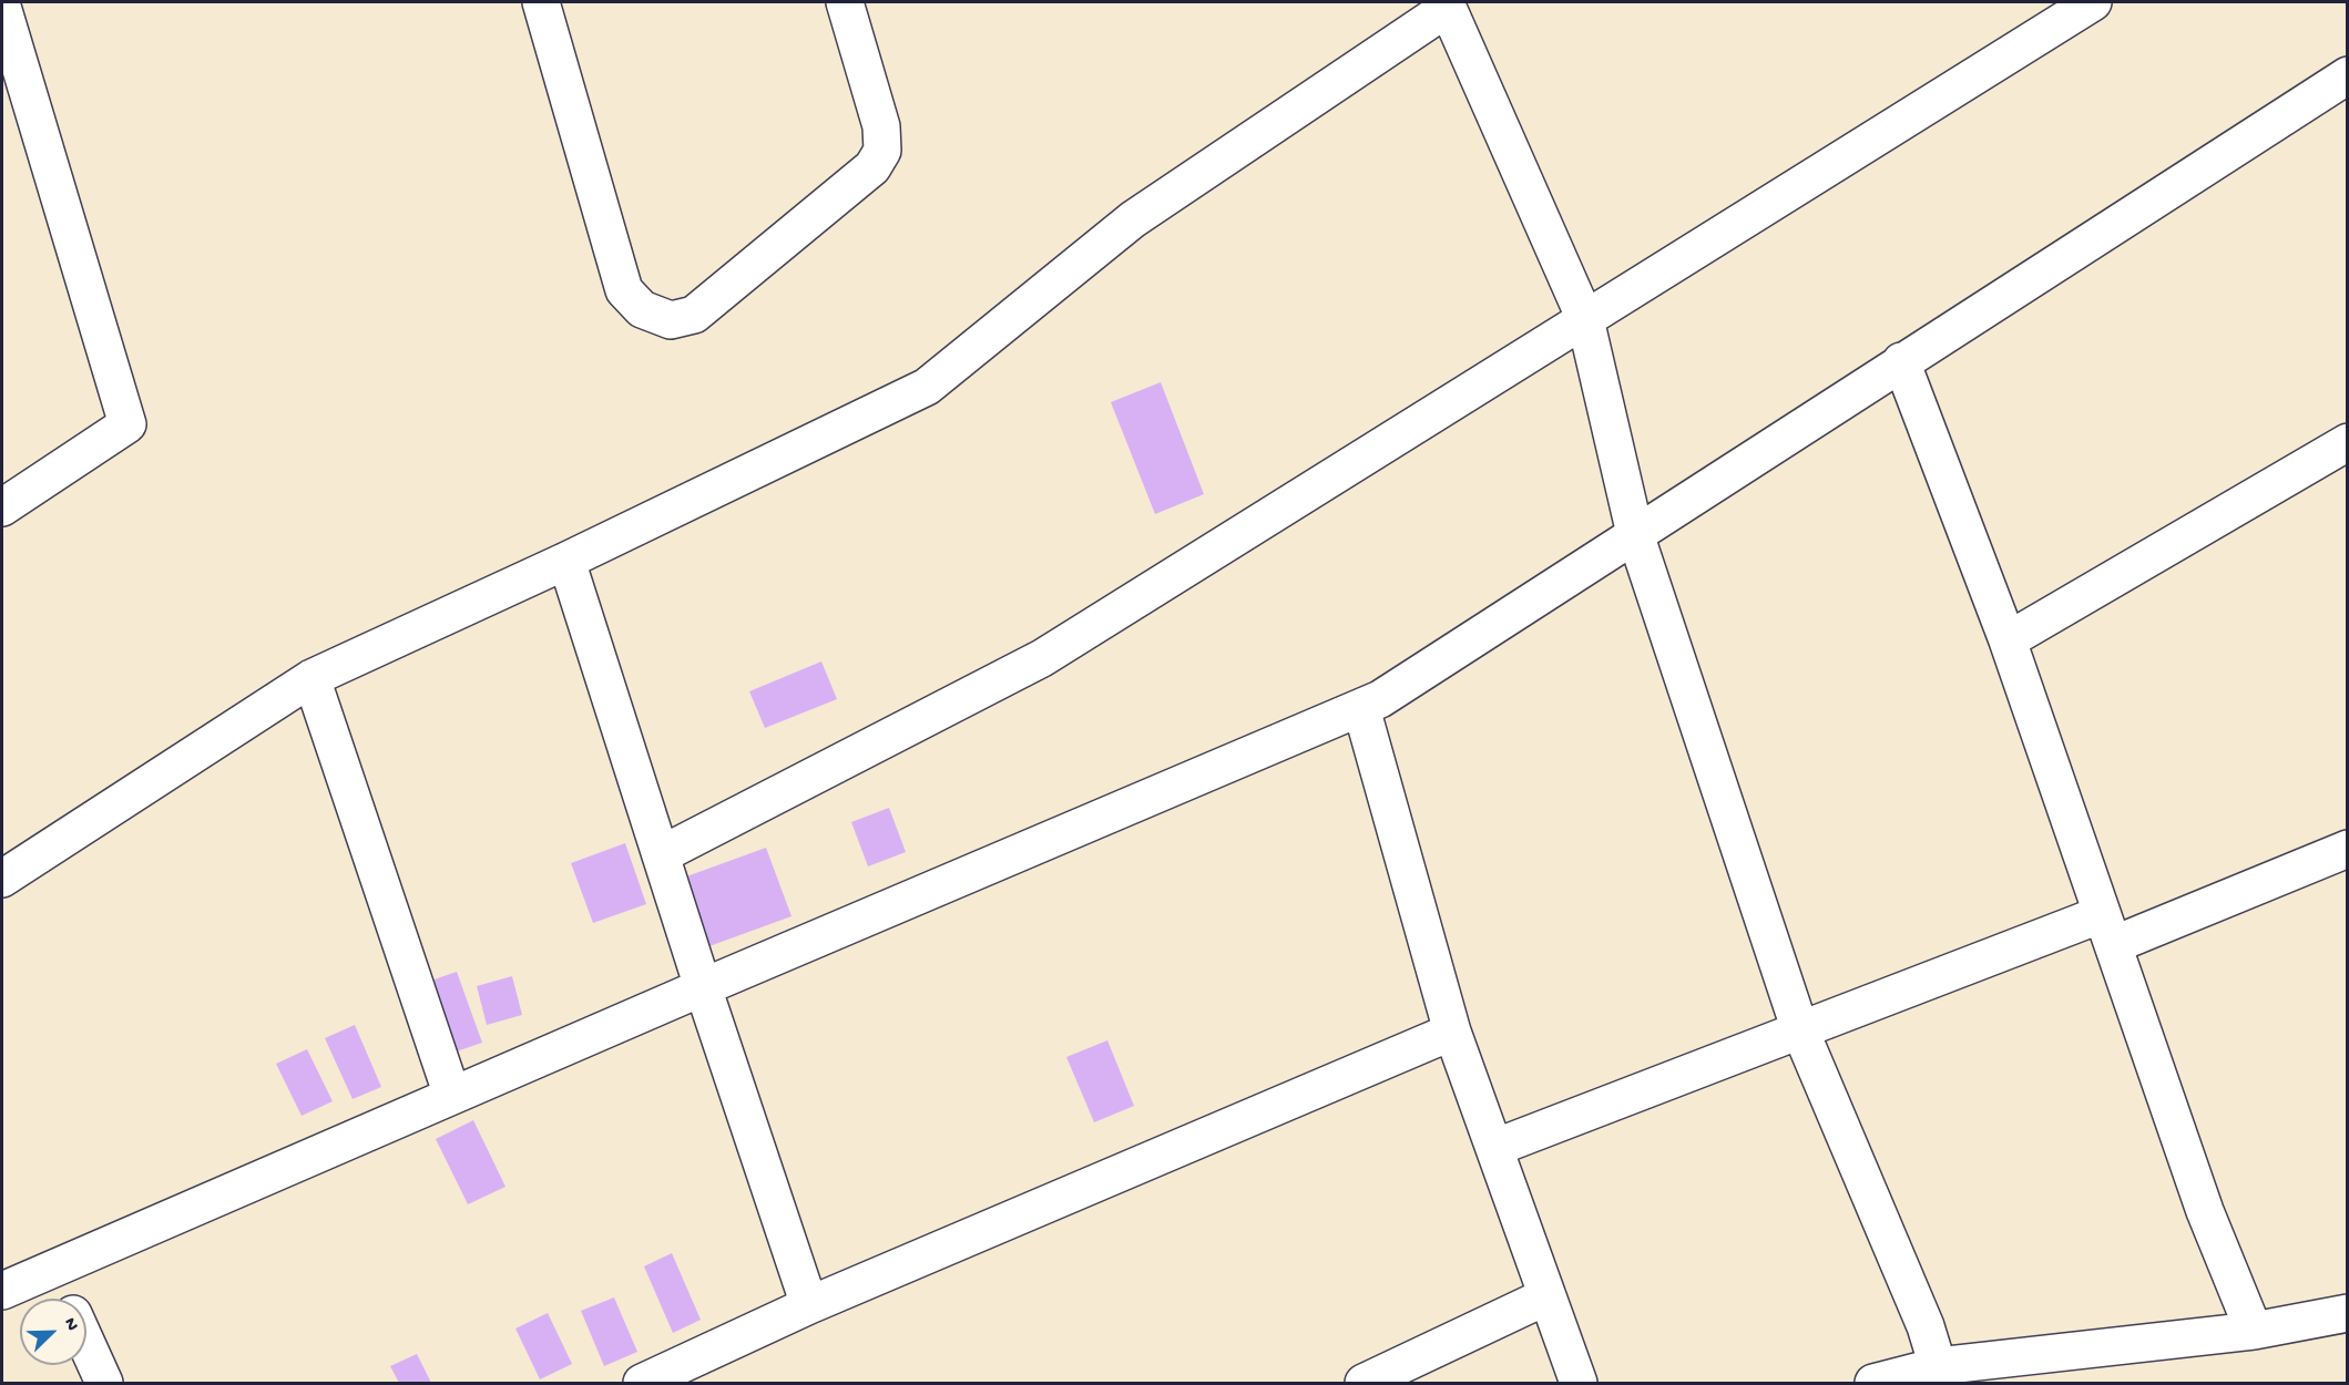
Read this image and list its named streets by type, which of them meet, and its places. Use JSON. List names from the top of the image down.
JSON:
{
  "north": "top right"
}
